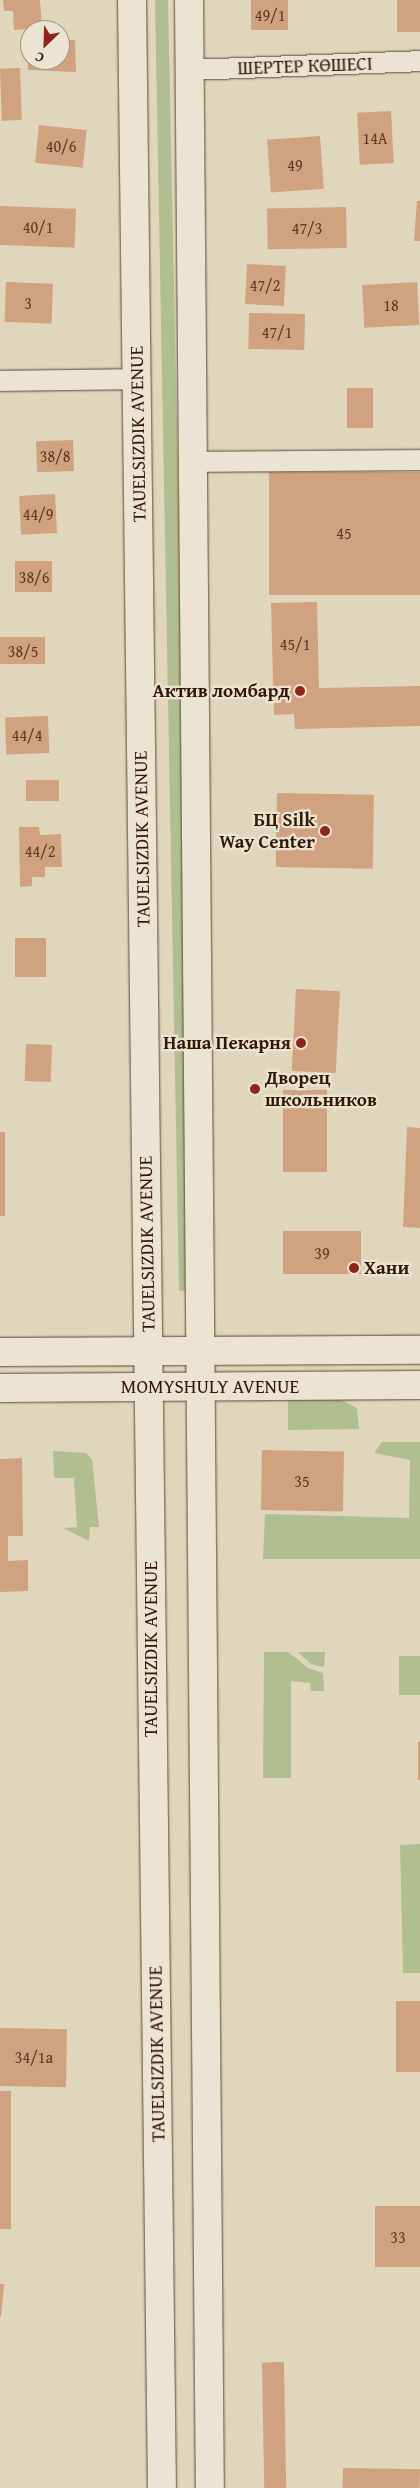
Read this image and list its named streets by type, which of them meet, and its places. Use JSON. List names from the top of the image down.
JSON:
{
  "streets": {
    "main road": ["TAUELSIZDIK AVENUE", "MOMYSHULY AVENUE"],
    "street": ["ШЕРТЕР КӨШЕСІ"]
  },
  "crossings": [
    ["TAUELSIZDIK AVENUE", "MOMYSHULY AVENUE"]
  ],
  "places": [
    "Актив ломбард",
    "БЦ Silk Way Center",
    "Наша Пекарня",
    "Дворец школьников",
    "Хани"
  ],
  "house_numbers": [
    "49/1",
    "14А",
    "40/6",
    "49",
    "40/1",
    "47/3",
    "47/2",
    "3",
    "18",
    "47/1",
    "38/8",
    "44/9",
    "45",
    "38/6",
    "45/1",
    "38/5",
    "44/4",
    "44/2",
    "39",
    "35",
    "34/1а",
    "33"
  ],
  "north": "bottom left"
}
